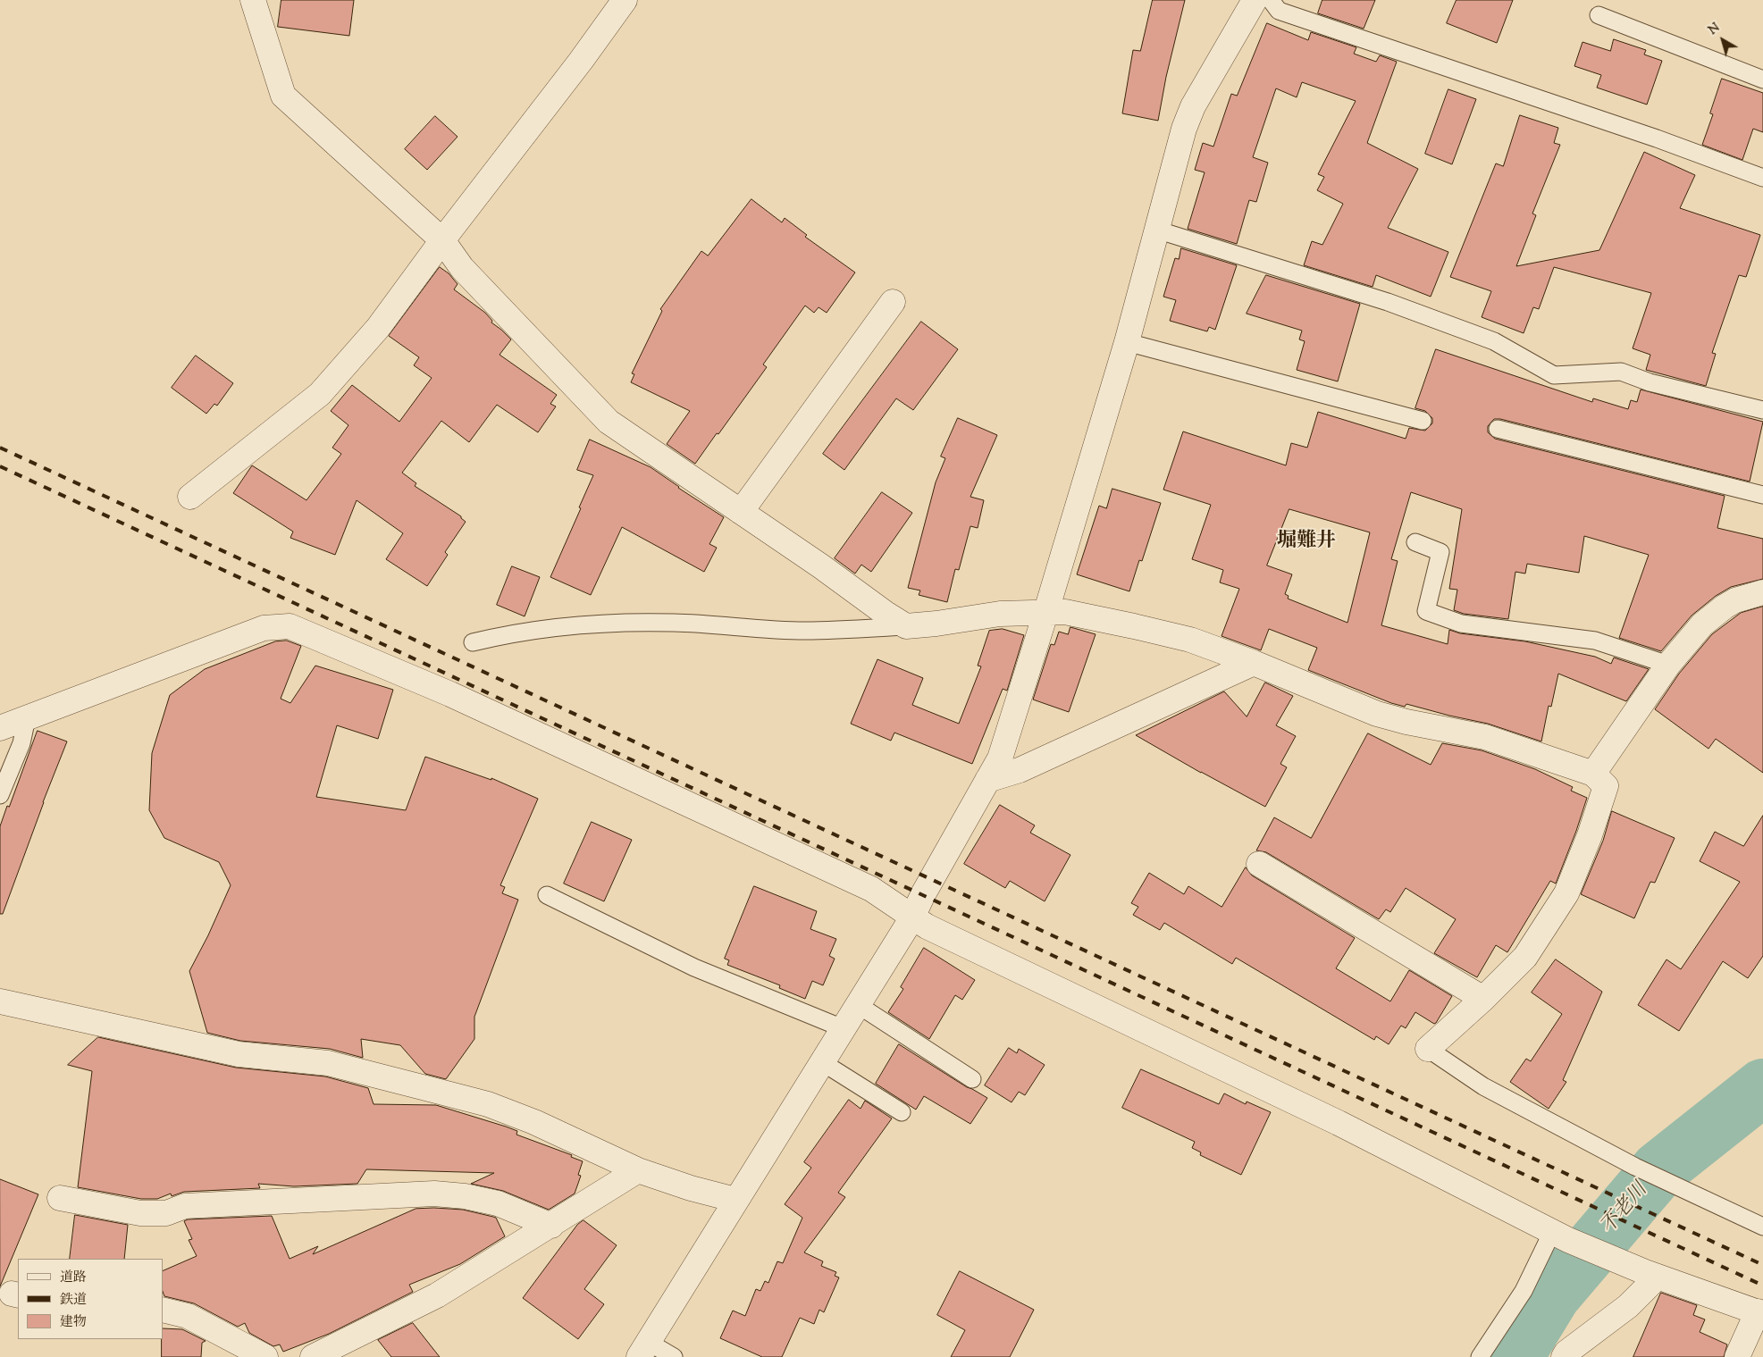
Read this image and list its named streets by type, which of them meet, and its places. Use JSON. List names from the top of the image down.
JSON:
{
  "districts": ["堀難井"],
  "water": ["不老川"],
  "legend": ["道路", "鉄道", "建物"],
  "north": "top left"
}
